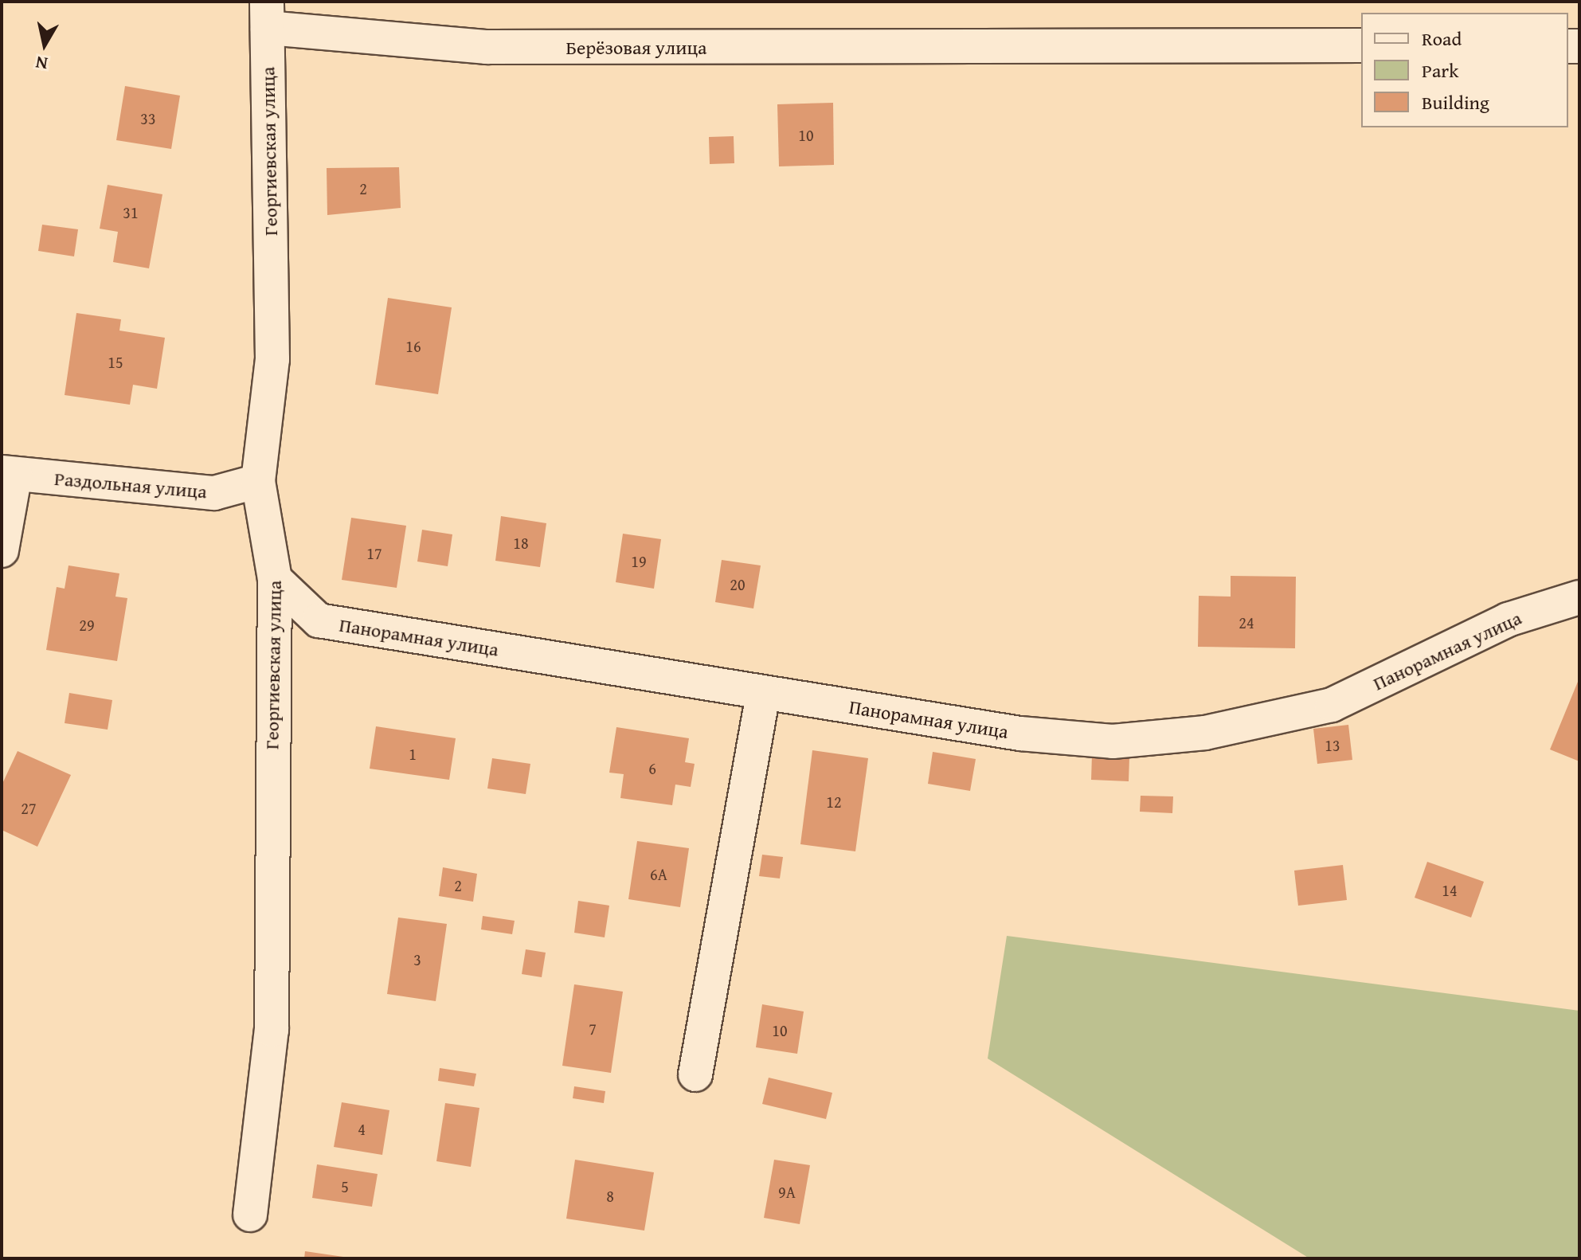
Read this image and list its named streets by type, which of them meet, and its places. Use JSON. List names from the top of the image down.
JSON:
{
  "streets": {
    "street": [
      "Берёзовая улица",
      "Георгиевская улица",
      "Раздольная улица",
      "Панорамная улица"
    ]
  },
  "crossings": [
    ["Берёзовая улица", "Георгиевская улица"],
    ["Георгиевская улица", "Раздольная улица"],
    ["Георгиевская улица", "Панорамная улица"]
  ],
  "house_numbers": [
    "33",
    "10",
    "2",
    "31",
    "16",
    "15",
    "18",
    "17",
    "19",
    "20",
    "24",
    "29",
    "13",
    "1",
    "6",
    "12",
    "27",
    "6А",
    "2",
    "14",
    "3",
    "7",
    "10",
    "4",
    "5",
    "9А",
    "8"
  ],
  "legend": ["Road", "Park", "Building"],
  "north": "bottom"
}
